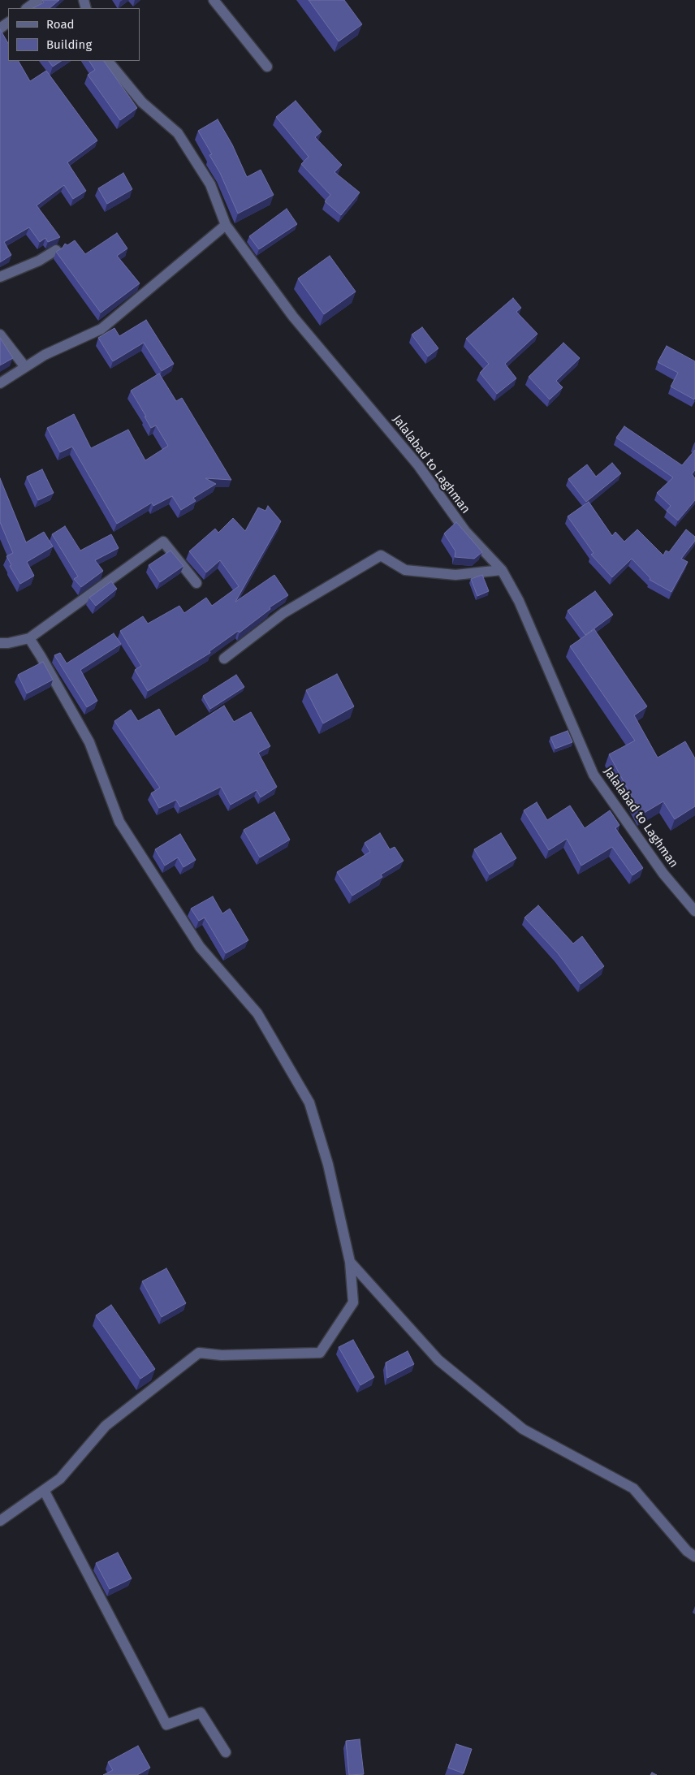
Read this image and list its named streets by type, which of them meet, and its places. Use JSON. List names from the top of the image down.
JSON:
{
  "streets": {
    "street": ["Jalalabad to Laghman"]
  },
  "legend": ["Road", "Building"]
}
